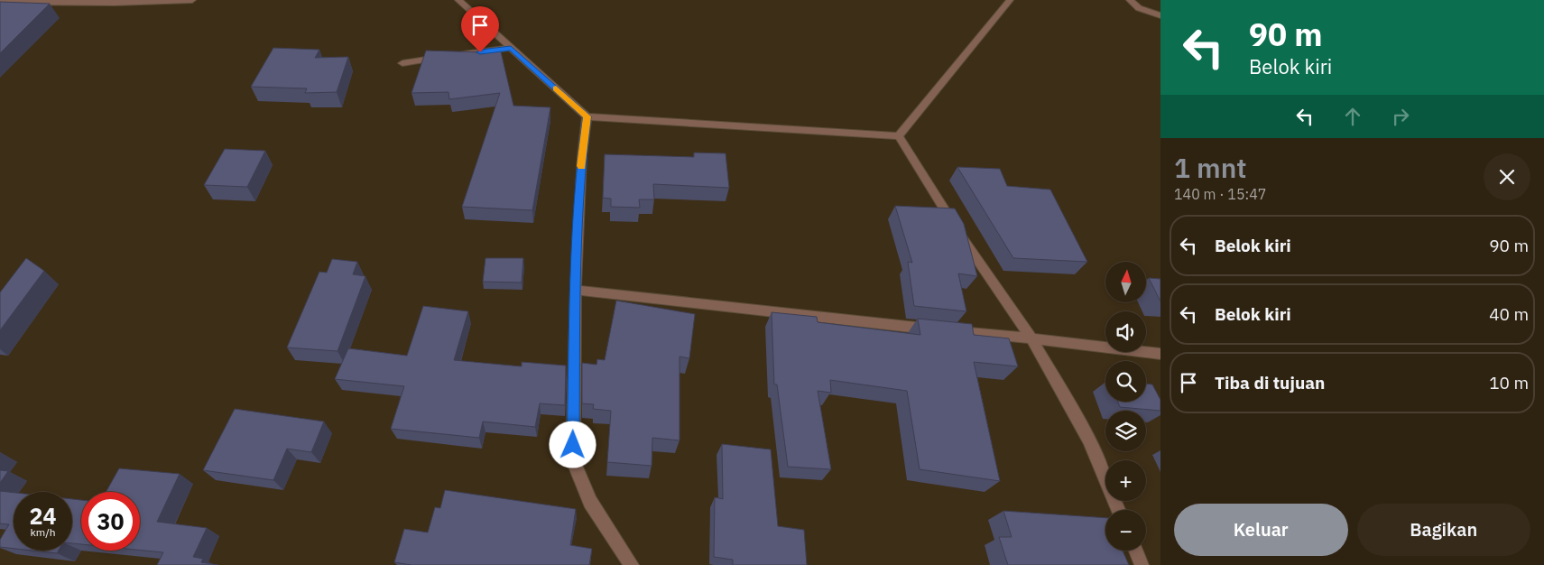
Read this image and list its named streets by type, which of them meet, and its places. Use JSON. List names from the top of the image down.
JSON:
{
  "north": "top",
  "page": {
    "turn": ["90 m", "Belok kiri"],
    "heading": ["1 mnt", "140 m · 15:47"],
    "list": [
      {
        "name": "Belok kiri",
        "value": "90 m"
      },
      {
        "name": "Belok kiri",
        "value": "40 m"
      },
      {
        "name": "Tiba di tujuan",
        "value": "10 m"
      }
    ],
    "map_buttons": ["+", "−"],
    "speed": "24 km/h",
    "limit": "30",
    "buttons": ["Keluar", "Bagikan"]
  }
}
